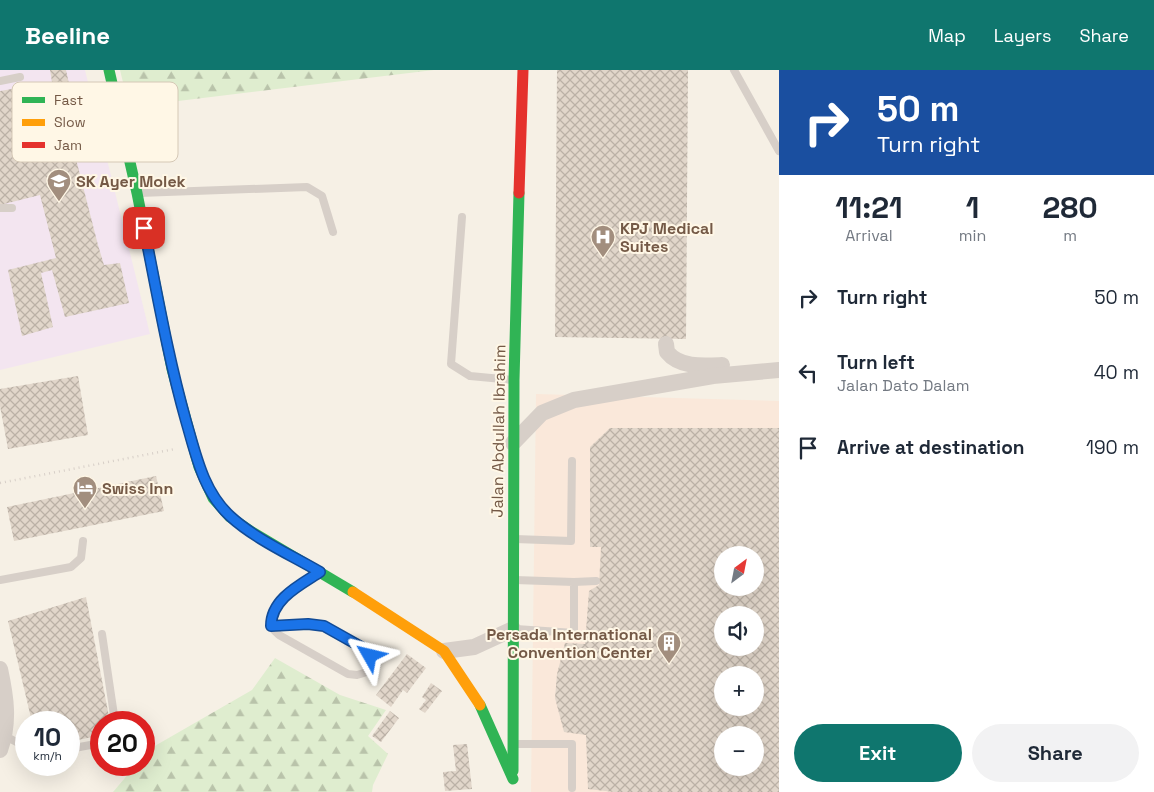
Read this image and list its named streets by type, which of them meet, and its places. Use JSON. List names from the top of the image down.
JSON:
{
  "streets": {
    "street": ["Jalan Abdullah Ibrahim"]
  },
  "places": {
    "school or university": ["SK Ayer Molek"],
    "hospital": ["KPJ Medical Suites"],
    "hotel": ["Swiss Inn"],
    "building": ["Persada International Convention Center"]
  },
  "legend": ["Fast", "Slow", "Jam"],
  "north": "top right",
  "page": {
    "header": "Beeline",
    "nav": ["Map", "Layers", "Share"],
    "turn": ["50 m", "Turn right"],
    "eta": [
      "11:21",
      "Arrival",
      "1",
      "min",
      "280",
      "m"
    ],
    "list": [
      {
        "name": "Turn right",
        "value": "50 m"
      },
      {
        "name": "Turn left",
        "note": "Jalan Dato Dalam",
        "value": "40 m"
      },
      {
        "name": "Arrive at destination",
        "value": "190 m"
      }
    ],
    "map_buttons": ["+", "−"],
    "speed": "10 km/h",
    "limit": "20",
    "buttons": ["Exit", "Share"]
  }
}
